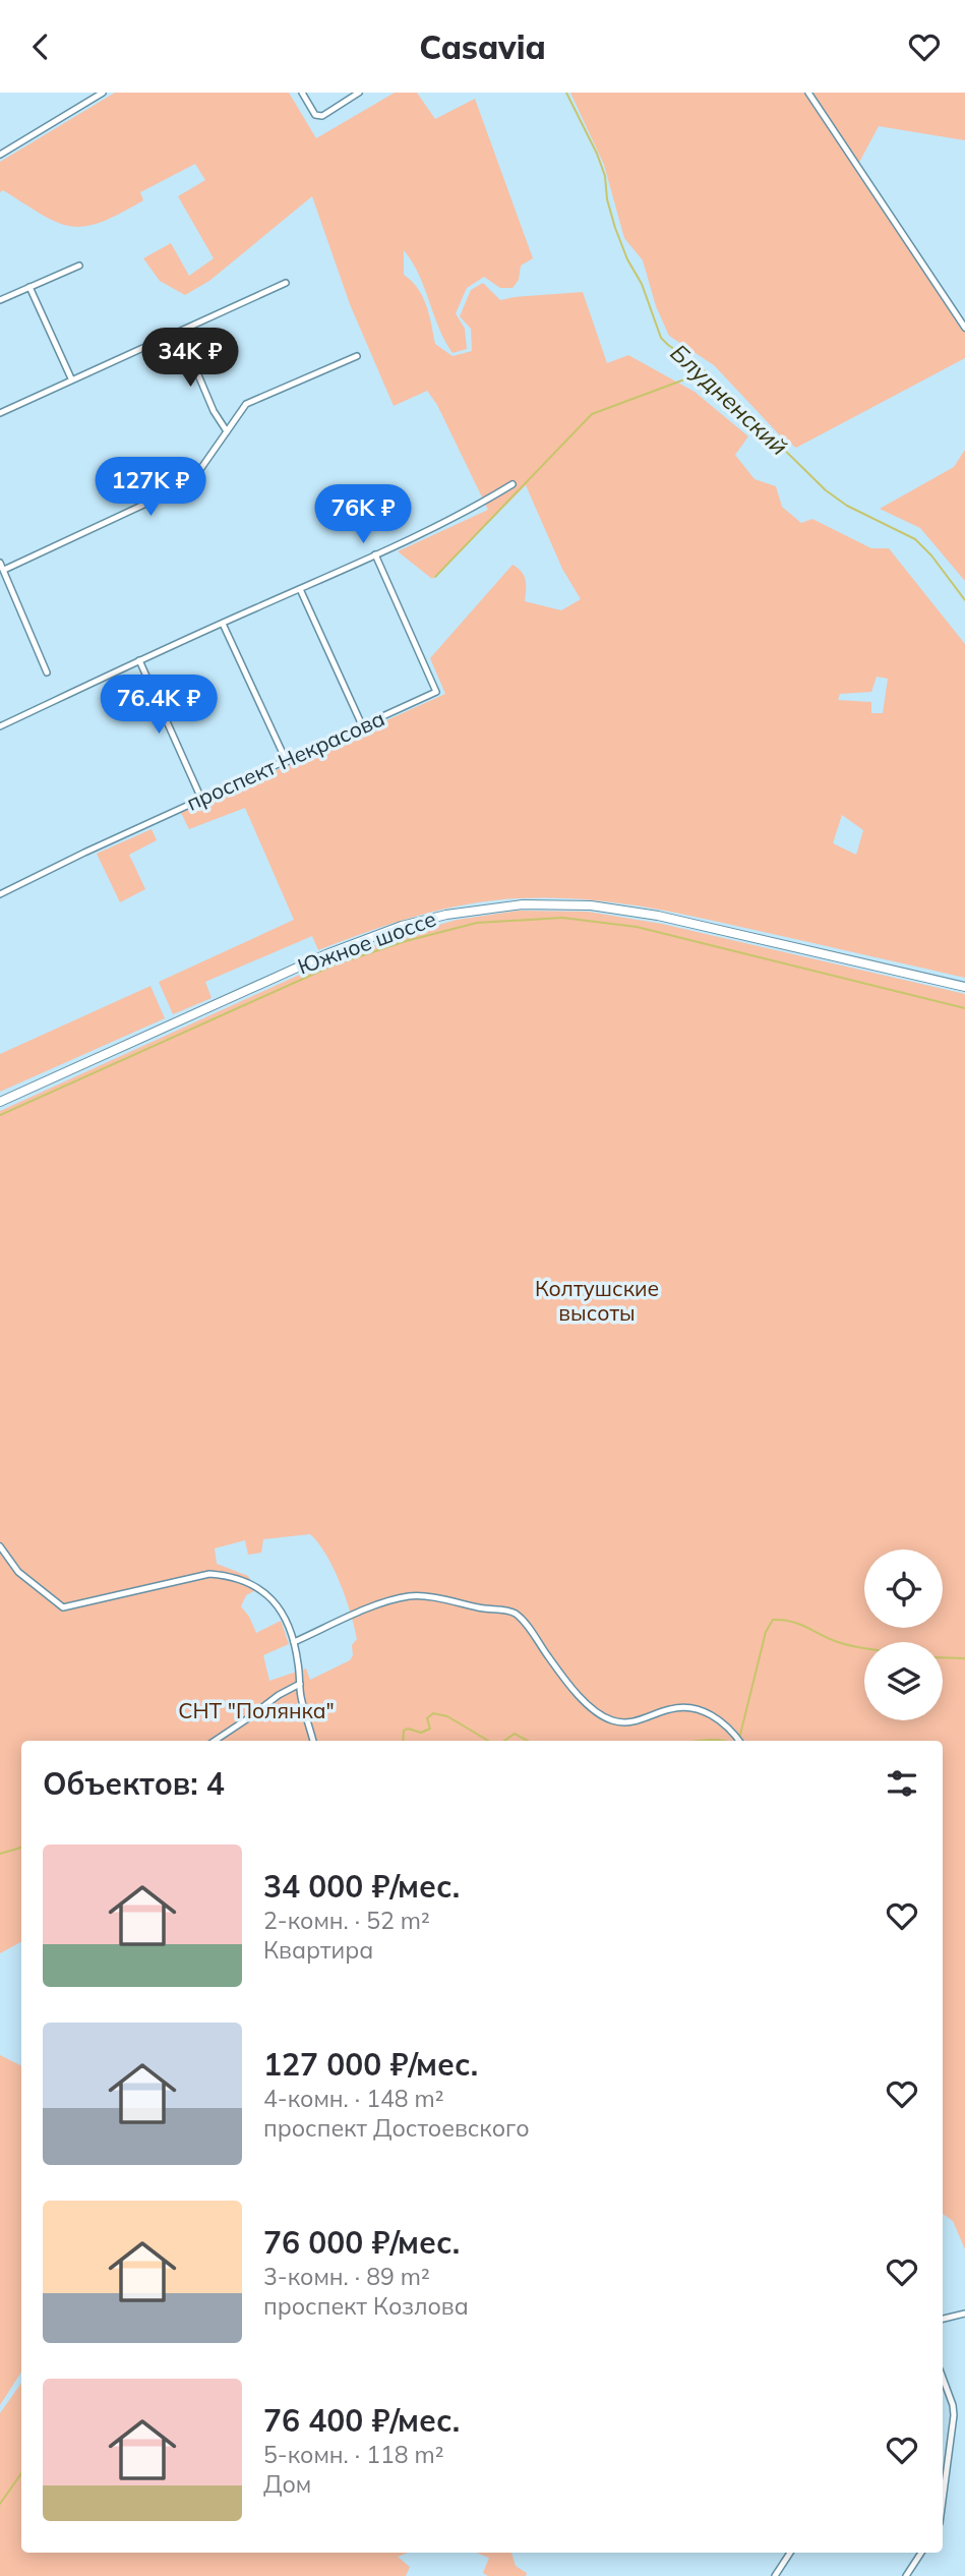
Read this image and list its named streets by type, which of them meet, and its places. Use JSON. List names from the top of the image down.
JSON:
{
  "streets": {
    "street": ["проспект Некрасова", "Южное шоссе"]
  },
  "water": ["Блудненский"],
  "parks": ["Колтушские высоты", "СНТ \"Полянка\""],
  "page": {
    "header": "Casavia",
    "price": [
      "34K ₽",
      "127K ₽",
      "76K ₽",
      "76.4K ₽"
    ],
    "heading": "Объектов: 4",
    "list": [
      {
        "name": "34 000 ₽/мес.",
        "note": "2-комн. · 52 m² · Квартира"
      },
      {
        "name": "127 000 ₽/мес.",
        "note": "4-комн. · 148 m² · проспект Достоевского"
      },
      {
        "name": "76 000 ₽/мес.",
        "note": "3-комн. · 89 m² · проспект Козлова"
      },
      {
        "name": "76 400 ₽/мес.",
        "note": "5-комн. · 118 m² · Дом"
      }
    ]
  }
}
